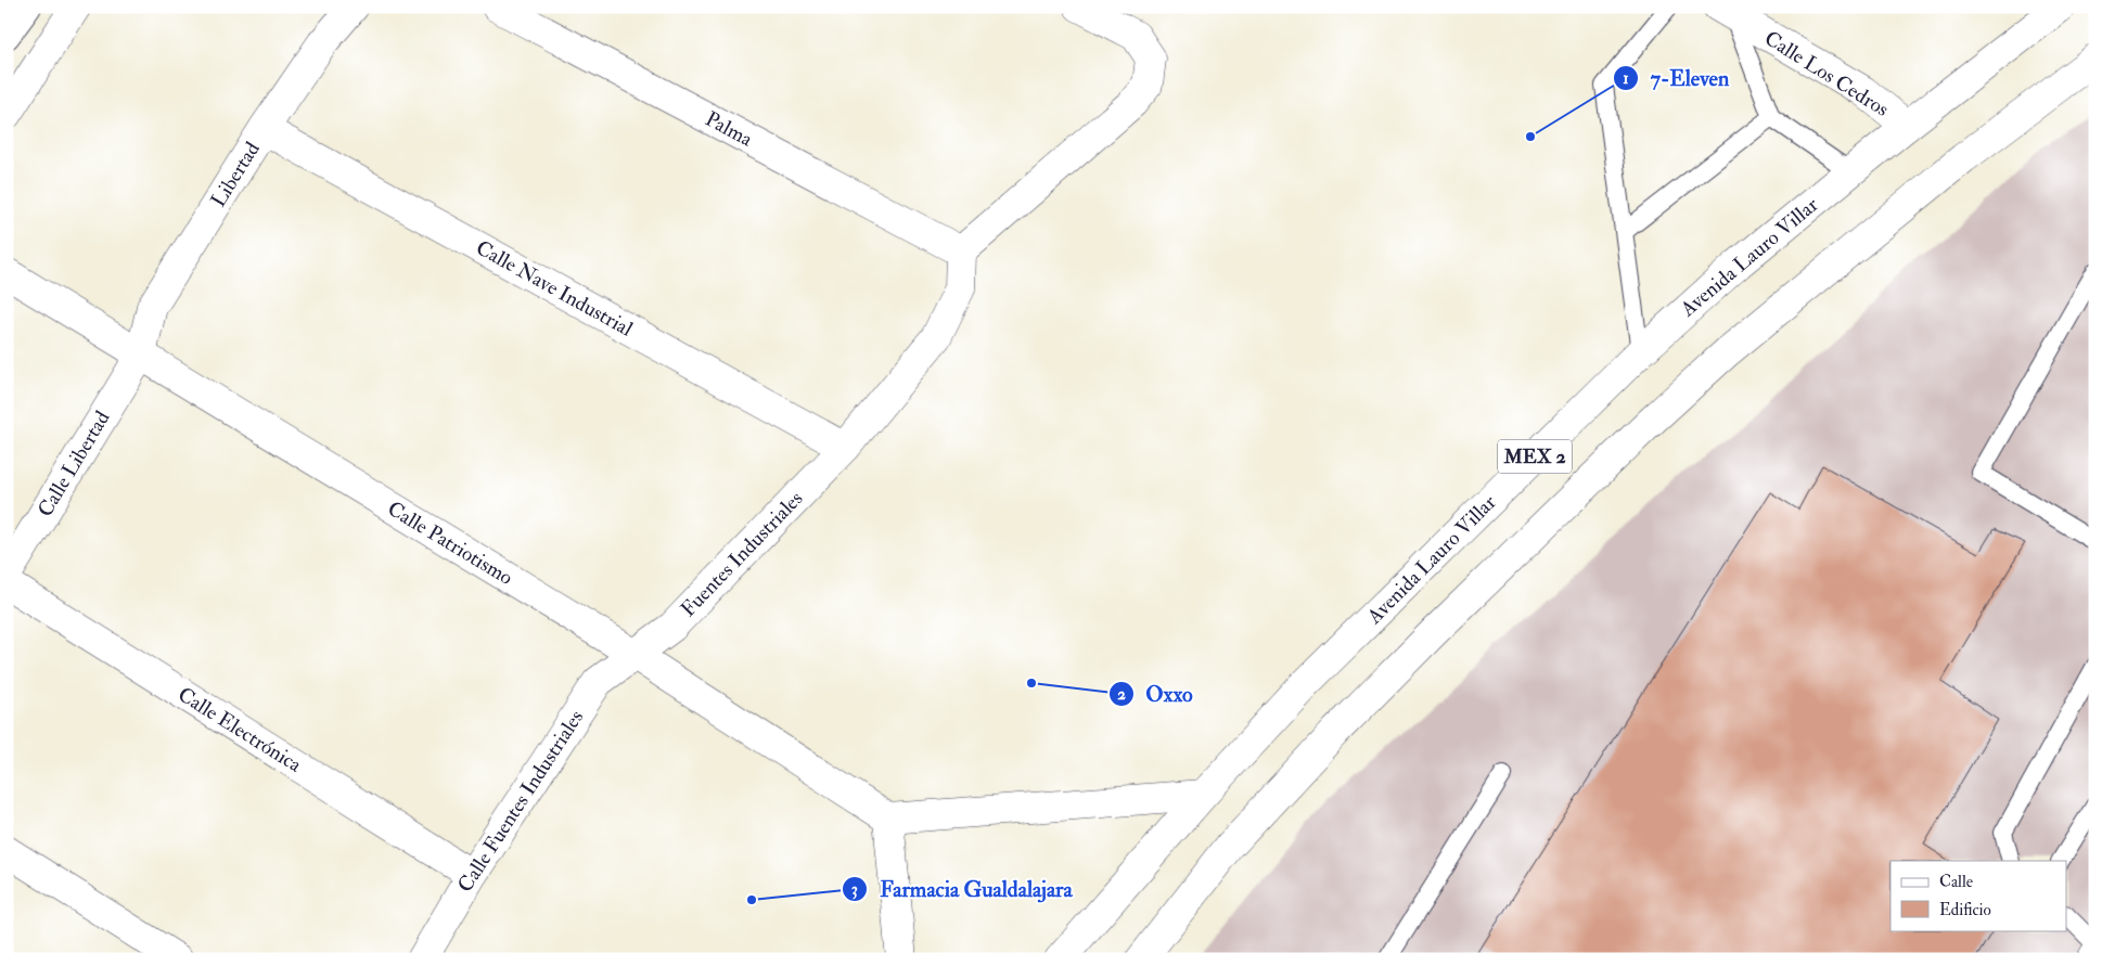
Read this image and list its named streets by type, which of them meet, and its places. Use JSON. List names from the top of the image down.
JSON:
{
  "streets": {
    "street": [
      "Calle Los Cedros",
      "Palma",
      "Libertad",
      "Avenida Lauro Villar",
      "Calle Nave Industrial",
      "MEX 2",
      "Calle Libertad",
      "Calle Patriotismo",
      "Fuentes Industriales",
      "Calle Electrónica",
      "Calle Fuentes Industriales"
    ]
  },
  "crossings": [
    ["Calle Los Cedros", "Avenida Lauro Villar"],
    ["Palma", "Fuentes Industriales"],
    ["Libertad", "Calle Nave Industrial"],
    ["Libertad", "Calle Libertad"],
    ["Libertad", "Calle Patriotismo"],
    ["Calle Nave Industrial", "Fuentes Industriales"],
    ["Calle Libertad", "Calle Patriotismo"],
    ["Calle Patriotismo", "Fuentes Industriales"],
    ["Calle Patriotismo", "Calle Fuentes Industriales"],
    ["Fuentes Industriales", "Calle Fuentes Industriales"],
    ["Calle Electrónica", "Calle Fuentes Industriales"]
  ],
  "places": ["7-Eleven", "Oxxo", "Farmacia Gualdalajara"],
  "legend": ["Calle", "Edificio"]
}
